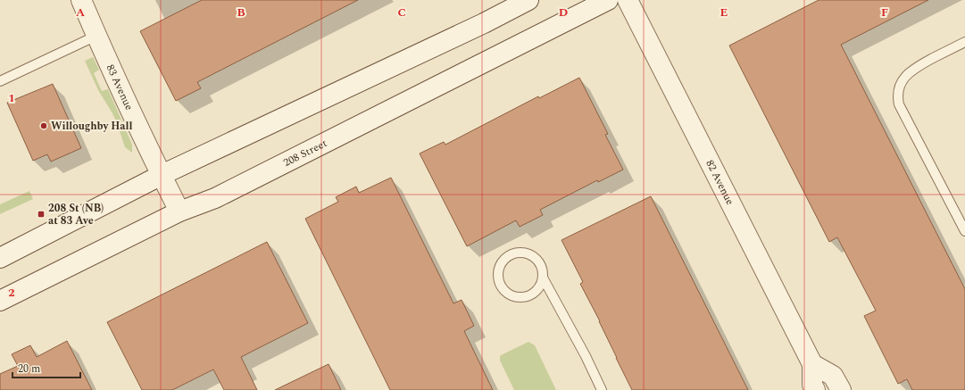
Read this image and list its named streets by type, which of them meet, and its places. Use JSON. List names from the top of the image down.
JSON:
{
  "streets": {
    "main road": ["83 Avenue", "208 Street", "82 Avenue"]
  },
  "crossings": [
    ["83 Avenue", "208 Street"]
  ],
  "places": {
    "other": ["Willoughby Hall"],
    "transit": ["208 St (NB) at 83 Ave"]
  },
  "scale_bar": "20 m",
  "grid": {
    "columns": [
      "A",
      "B",
      "C",
      "D",
      "E",
      "F"
    ],
    "rows": ["1", "2"]
  }
}
